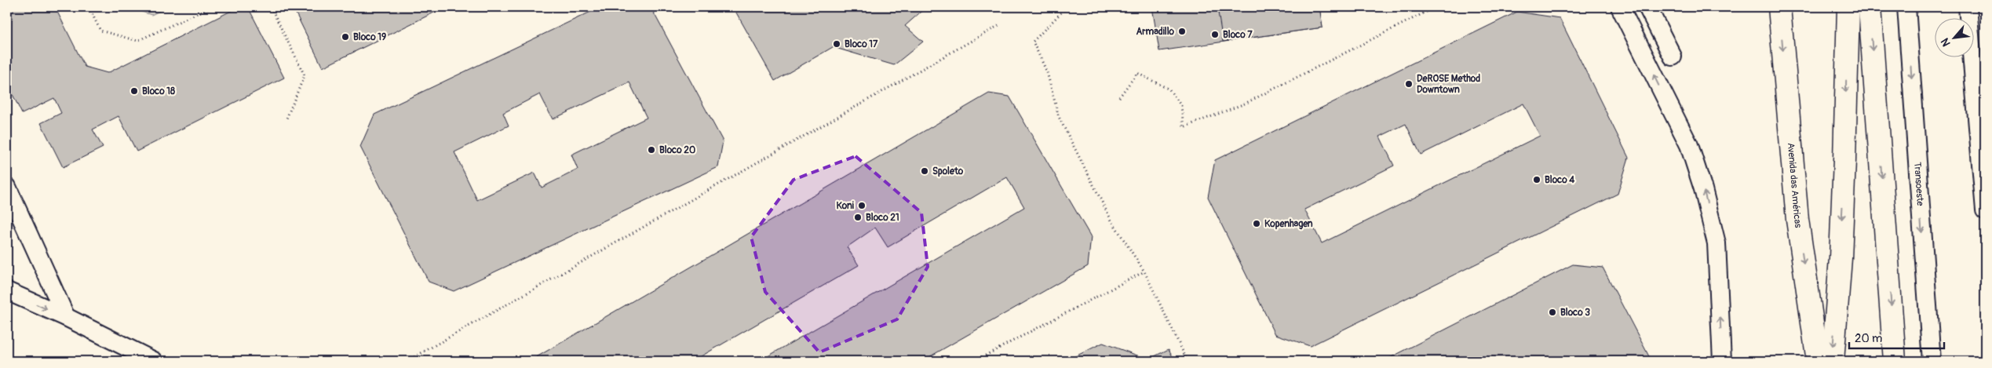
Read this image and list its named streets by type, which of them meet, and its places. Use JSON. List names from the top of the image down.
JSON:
{
  "streets": {
    "main road": ["Avenida das Américas"],
    "lane": ["Transoeste"]
  },
  "places": [
    "Armadillo",
    "Bloco 7",
    "Bloco 19",
    "Bloco 17",
    "DeROSE Method Downtown",
    "Bloco 18",
    "Bloco 20",
    "Spoleto",
    "Bloco 4",
    "Koni",
    "Bloco 21",
    "Kopenhagen",
    "Bloco 3"
  ],
  "scale_bar": "20 m",
  "north": "bottom left"
}
